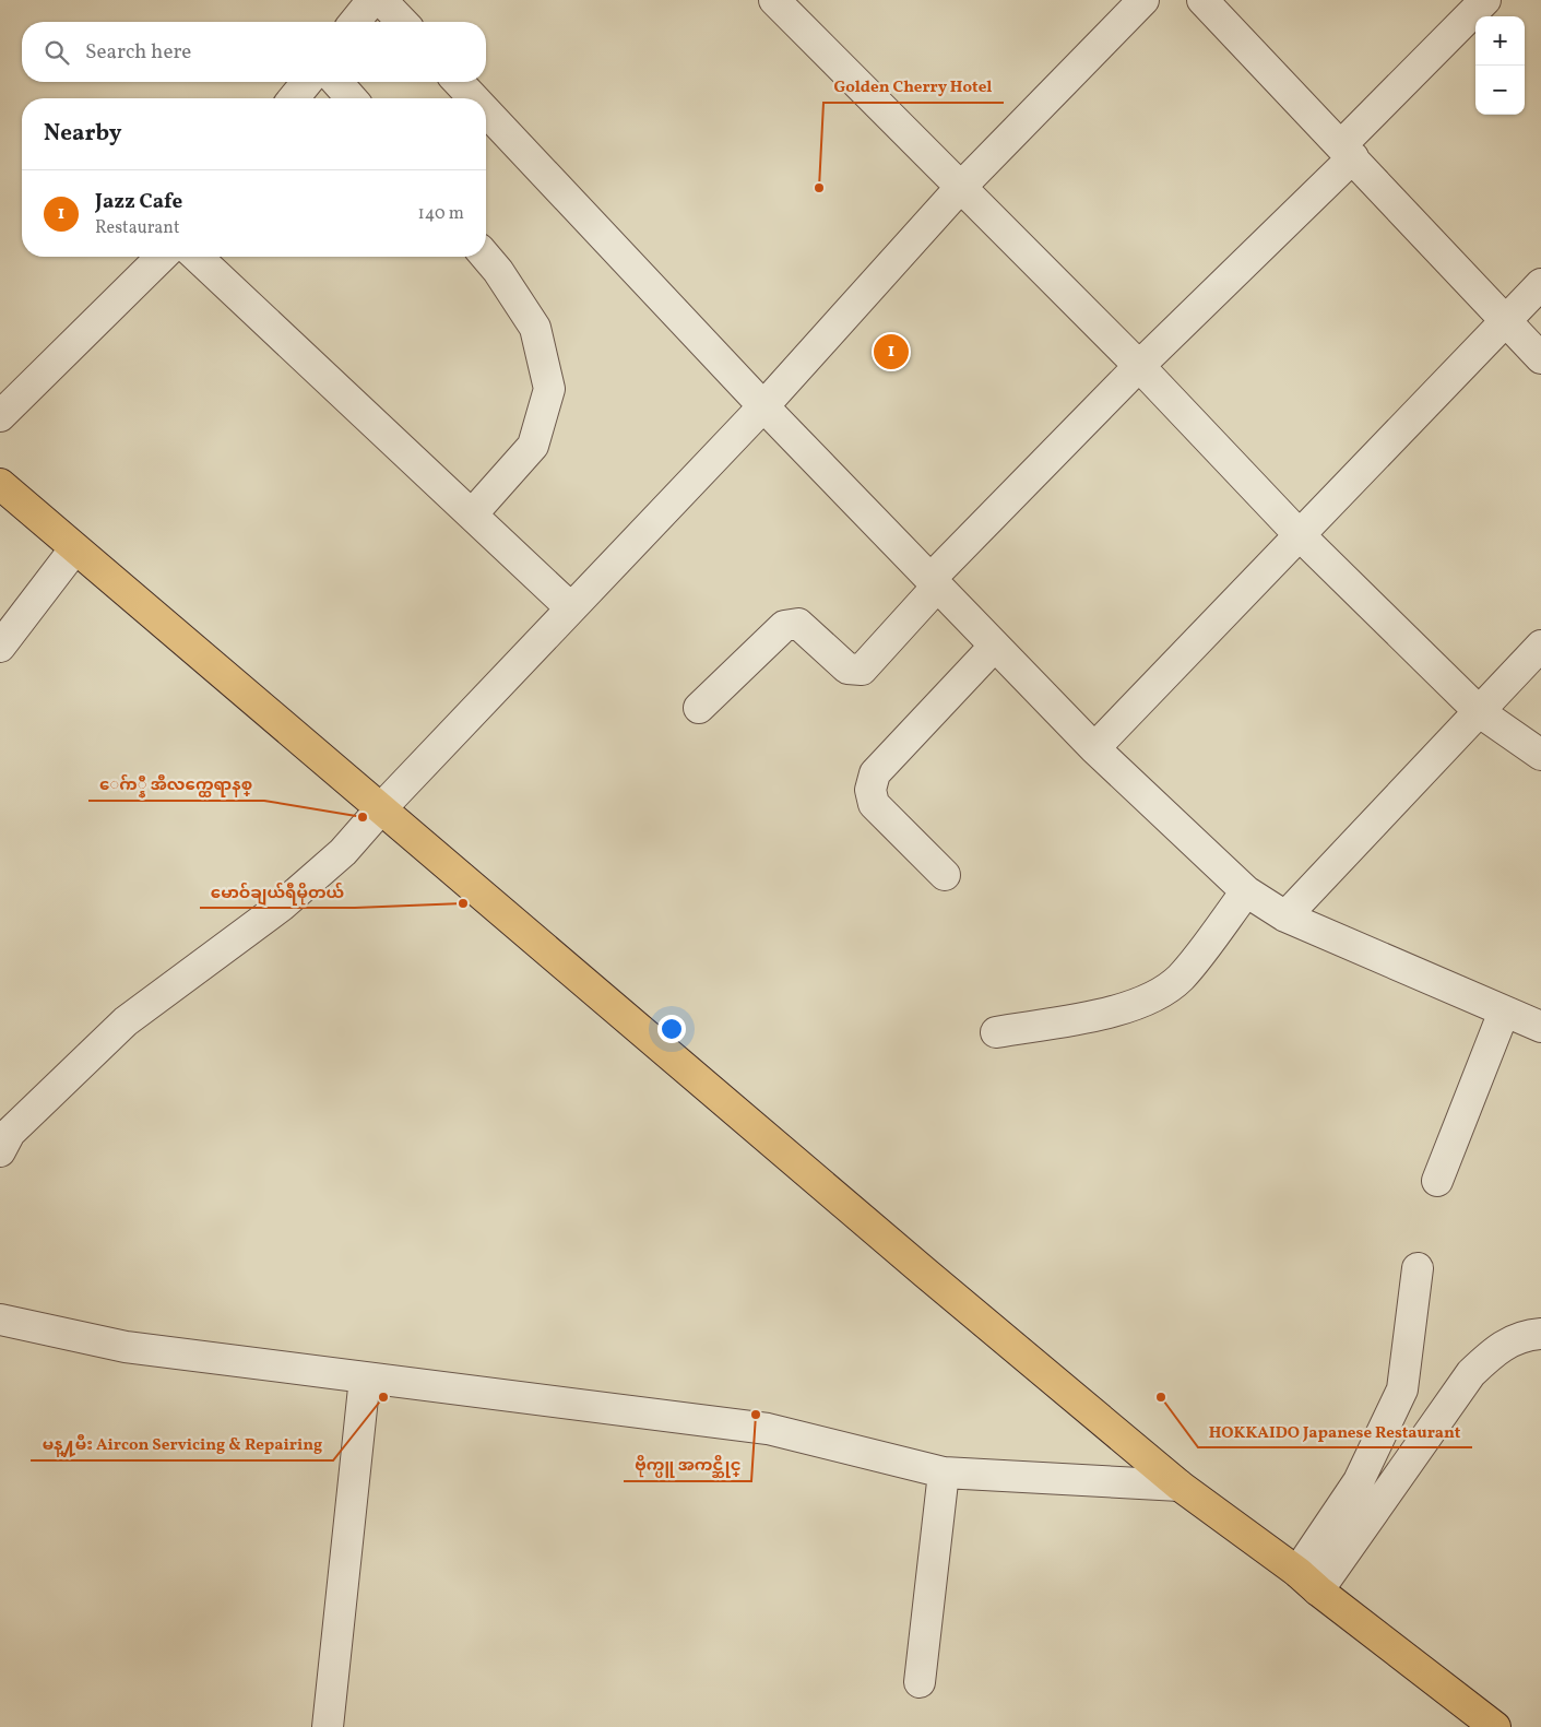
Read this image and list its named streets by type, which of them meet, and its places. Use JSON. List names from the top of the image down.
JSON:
{
  "places": [
    "Golden Cherry Hotel",
    "ေဂ်ာ္နီ အီလက္ထေရာနစ္",
    "မောဝ်ချယ်ရီမိုတယ်",
    "မန္႔မီး Aircon Servicing & Repairing",
    "HOKKAIDO Japanese Restaurant",
    "ဗိုက္ပူ အကင္ဆိုင္"
  ],
  "page": {
    "map_buttons": ["+", "−"],
    "search": "Search here",
    "heading": "Nearby",
    "list": [
      {
        "mark": "1",
        "name": "Jazz Cafe",
        "note": "Restaurant",
        "value": "140 m"
      }
    ],
    "pins": "1"
  }
}
